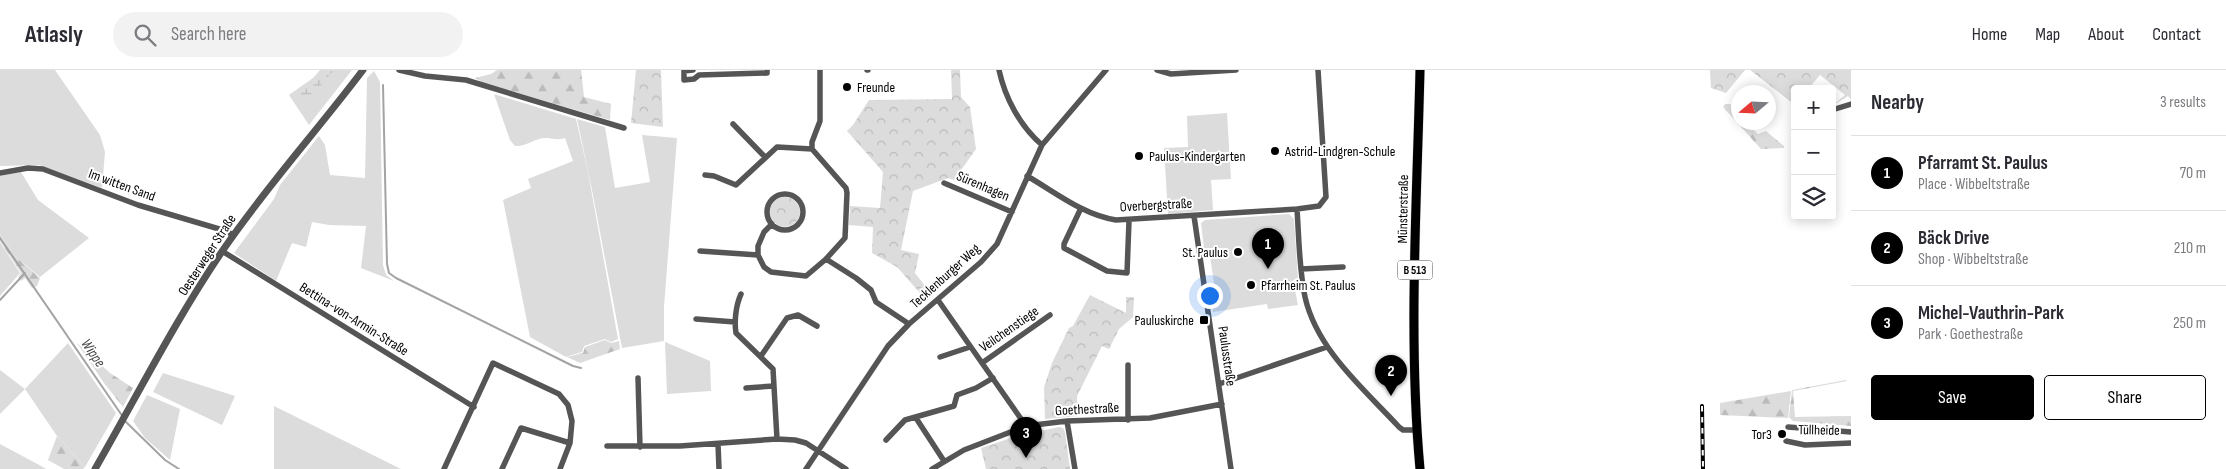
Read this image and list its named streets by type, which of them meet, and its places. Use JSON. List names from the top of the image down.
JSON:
{
  "streets": {
    "main road": ["Münsterstraße", "B 513"],
    "street": [
      "Im witten Sand",
      "Sürenhagen",
      "Overbergstraße",
      "Oesterweger Straße",
      "Tecklenburger Weg",
      "Bettina-von-Armin-Straße",
      "Veilchenstiege",
      "Paulusstraße",
      "Goethestraße",
      "Tüllheide"
    ]
  },
  "crossings": [
    ["Im witten Sand", "Oesterweger Straße"],
    ["Sürenhagen", "Tecklenburger Weg"],
    ["Overbergstraße", "Tecklenburger Weg"],
    ["Overbergstraße", "Paulusstraße"],
    ["Oesterweger Straße", "Bettina-von-Armin-Straße"],
    ["Paulusstraße", "Goethestraße"]
  ],
  "water": ["Wippe"],
  "places": {
    "other": [
      "Freunde",
      "Astrid-Lindgren-Schule",
      "Paulus-Kindergarten",
      "St. Paulus",
      "Pfarrheim St. Paulus",
      "Tor3"
    ],
    "transit": ["Pauluskirche"]
  },
  "north": "left",
  "page": {
    "header": "Atlasly",
    "search": "Search here",
    "nav": [
      "Home",
      "Map",
      "About",
      "Contact"
    ],
    "heading": ["Nearby", "3 results"],
    "map_buttons": ["+", "−"],
    "list": [
      {
        "mark": "1",
        "name": "Pfarramt St. Paulus",
        "note": "Place · Wibbeltstraße",
        "value": "70 m"
      },
      {
        "mark": "2",
        "name": "Bäck Drive",
        "note": "Shop · Wibbeltstraße",
        "value": "210 m"
      },
      {
        "mark": "3",
        "name": "Michel-Vauthrin-Park",
        "note": "Park · Goethestraße",
        "value": "250 m"
      }
    ],
    "pins": ["1", "2", "3"],
    "buttons": ["Save", "Share"]
  }
}
